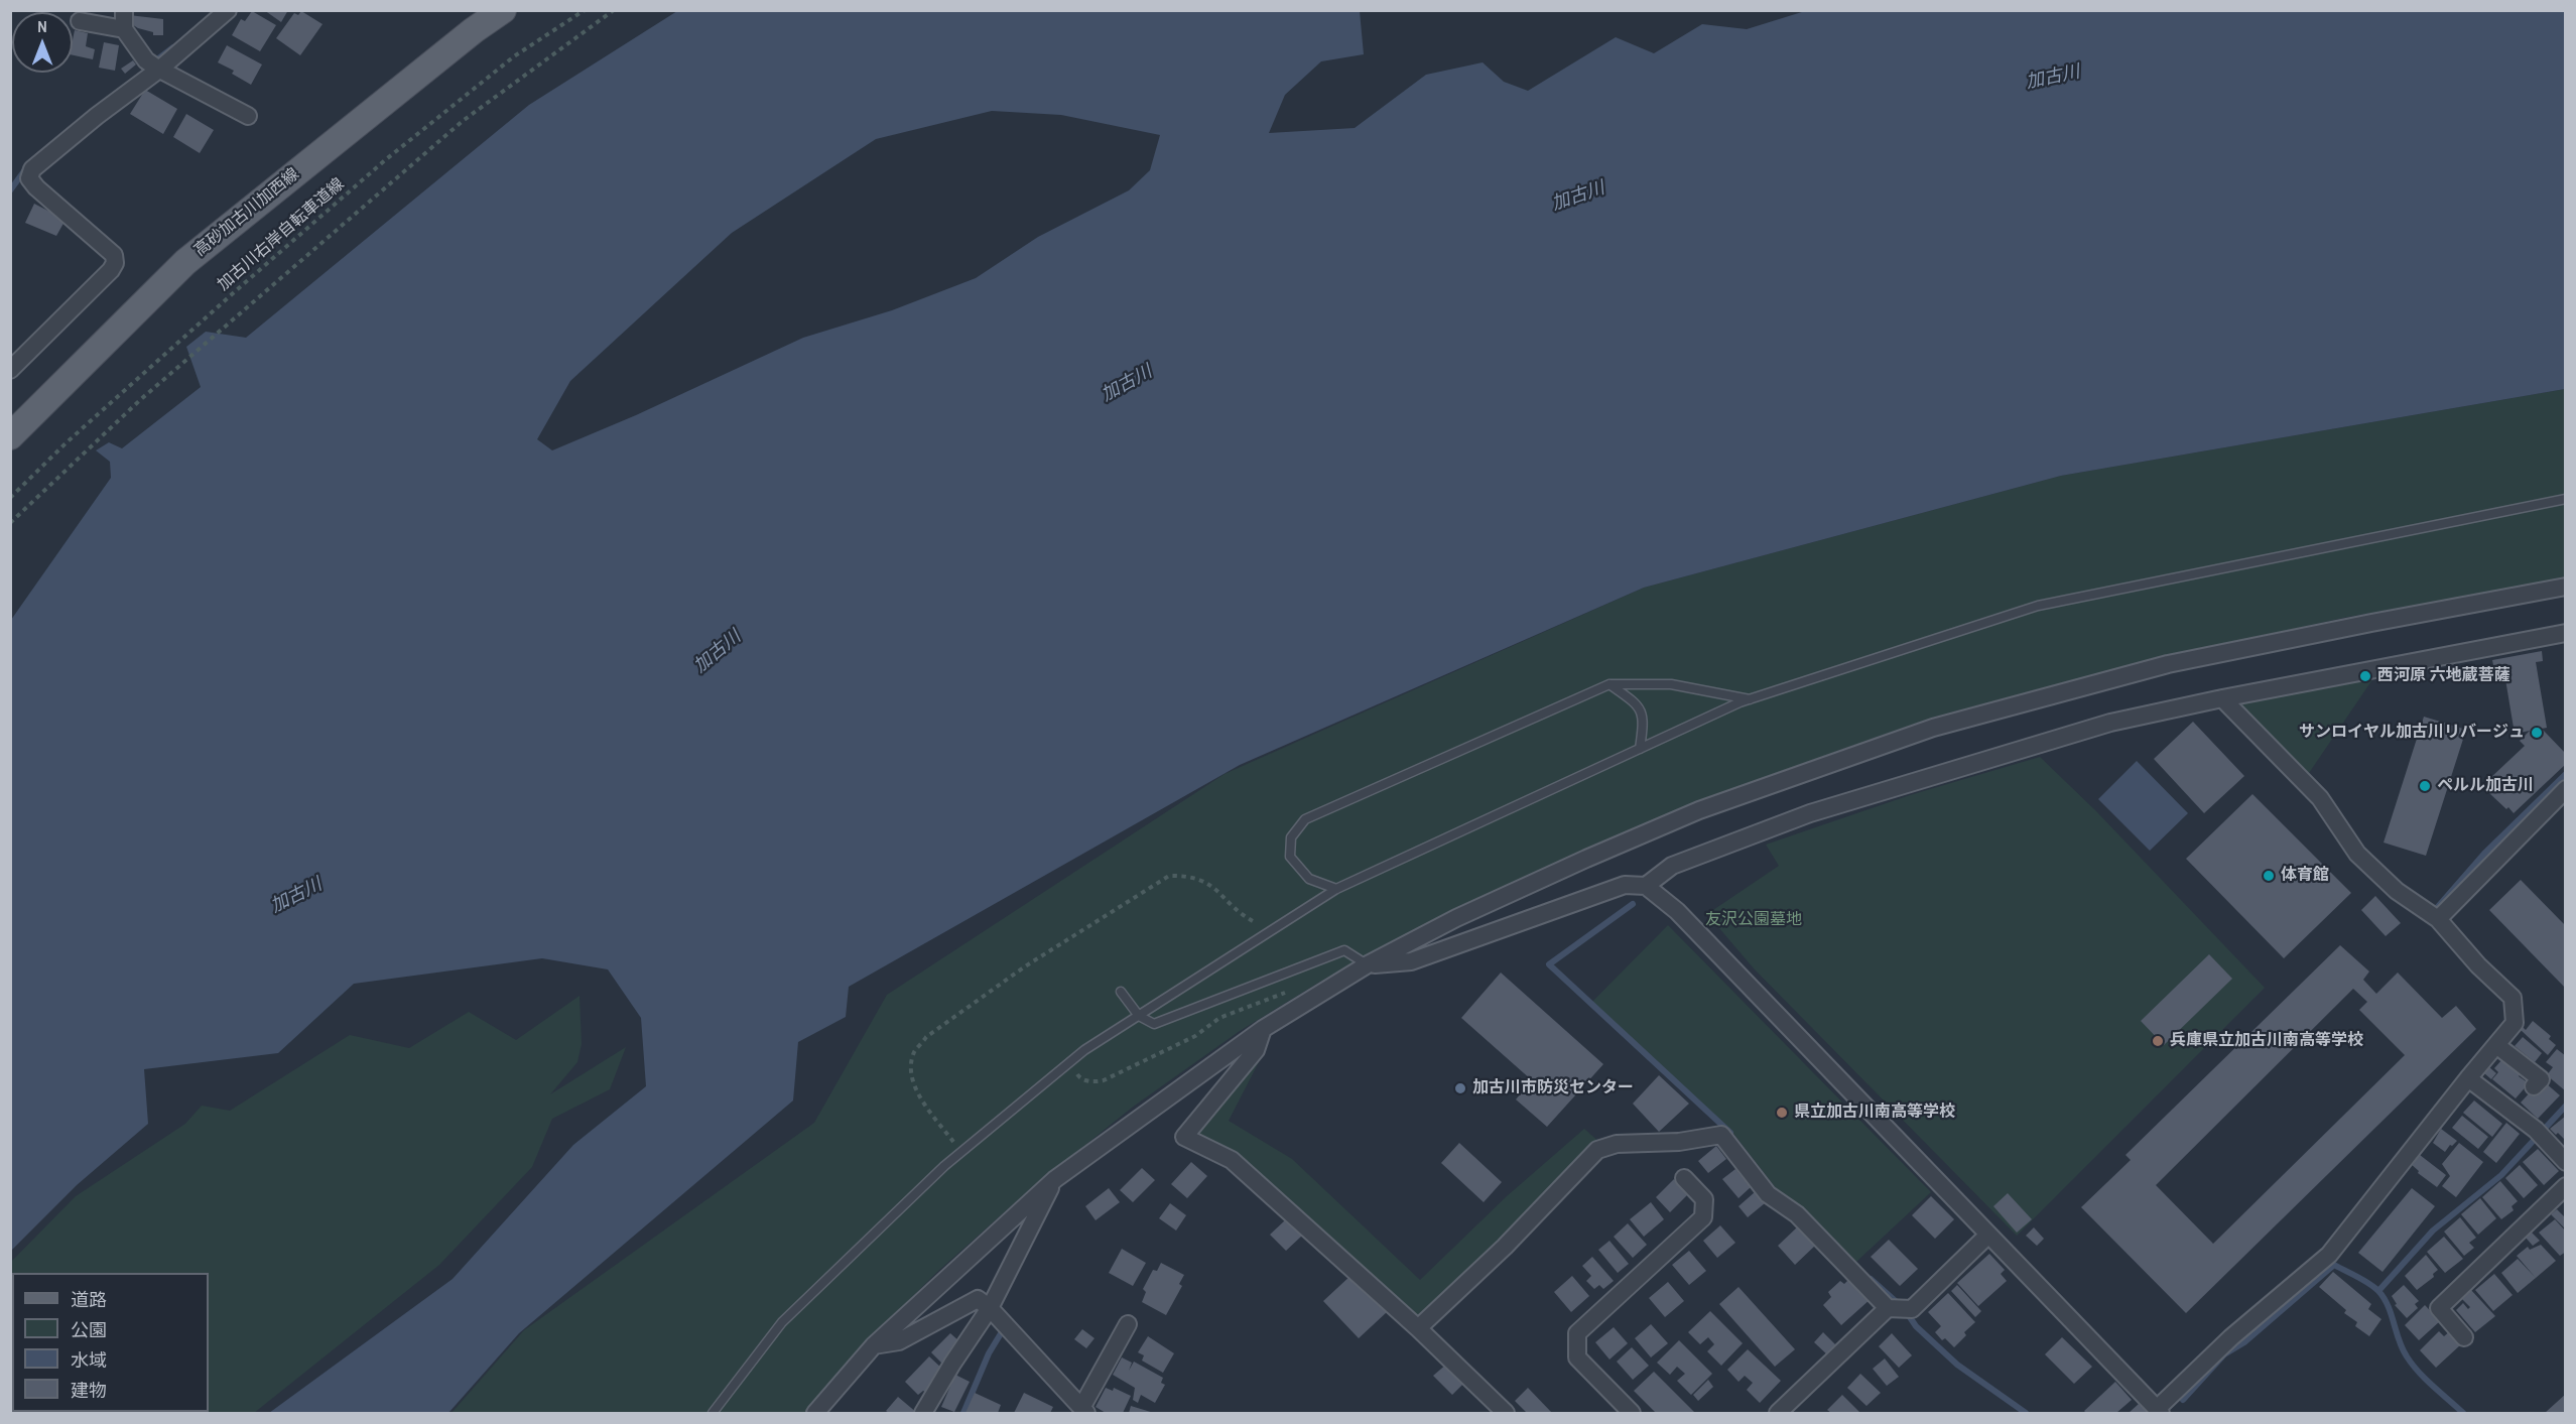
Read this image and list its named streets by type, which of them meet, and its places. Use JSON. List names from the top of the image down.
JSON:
{
  "streets": {
    "main road": ["高砂加古川加西線"],
    "path": ["加古川右岸自転車道線"]
  },
  "water": ["加古川"],
  "parks": ["友沢公園墓地"],
  "places": [
    "西河原 六地蔵菩薩",
    "サンロイヤル加古川リバージュ",
    "ペルル加古川",
    "体育館",
    "兵庫県立加古川南高等学校",
    "加古川市防災センター",
    "県立加古川南高等学校"
  ],
  "legend": [
    "道路",
    "公園",
    "水域",
    "建物"
  ],
  "north": "top"
}
